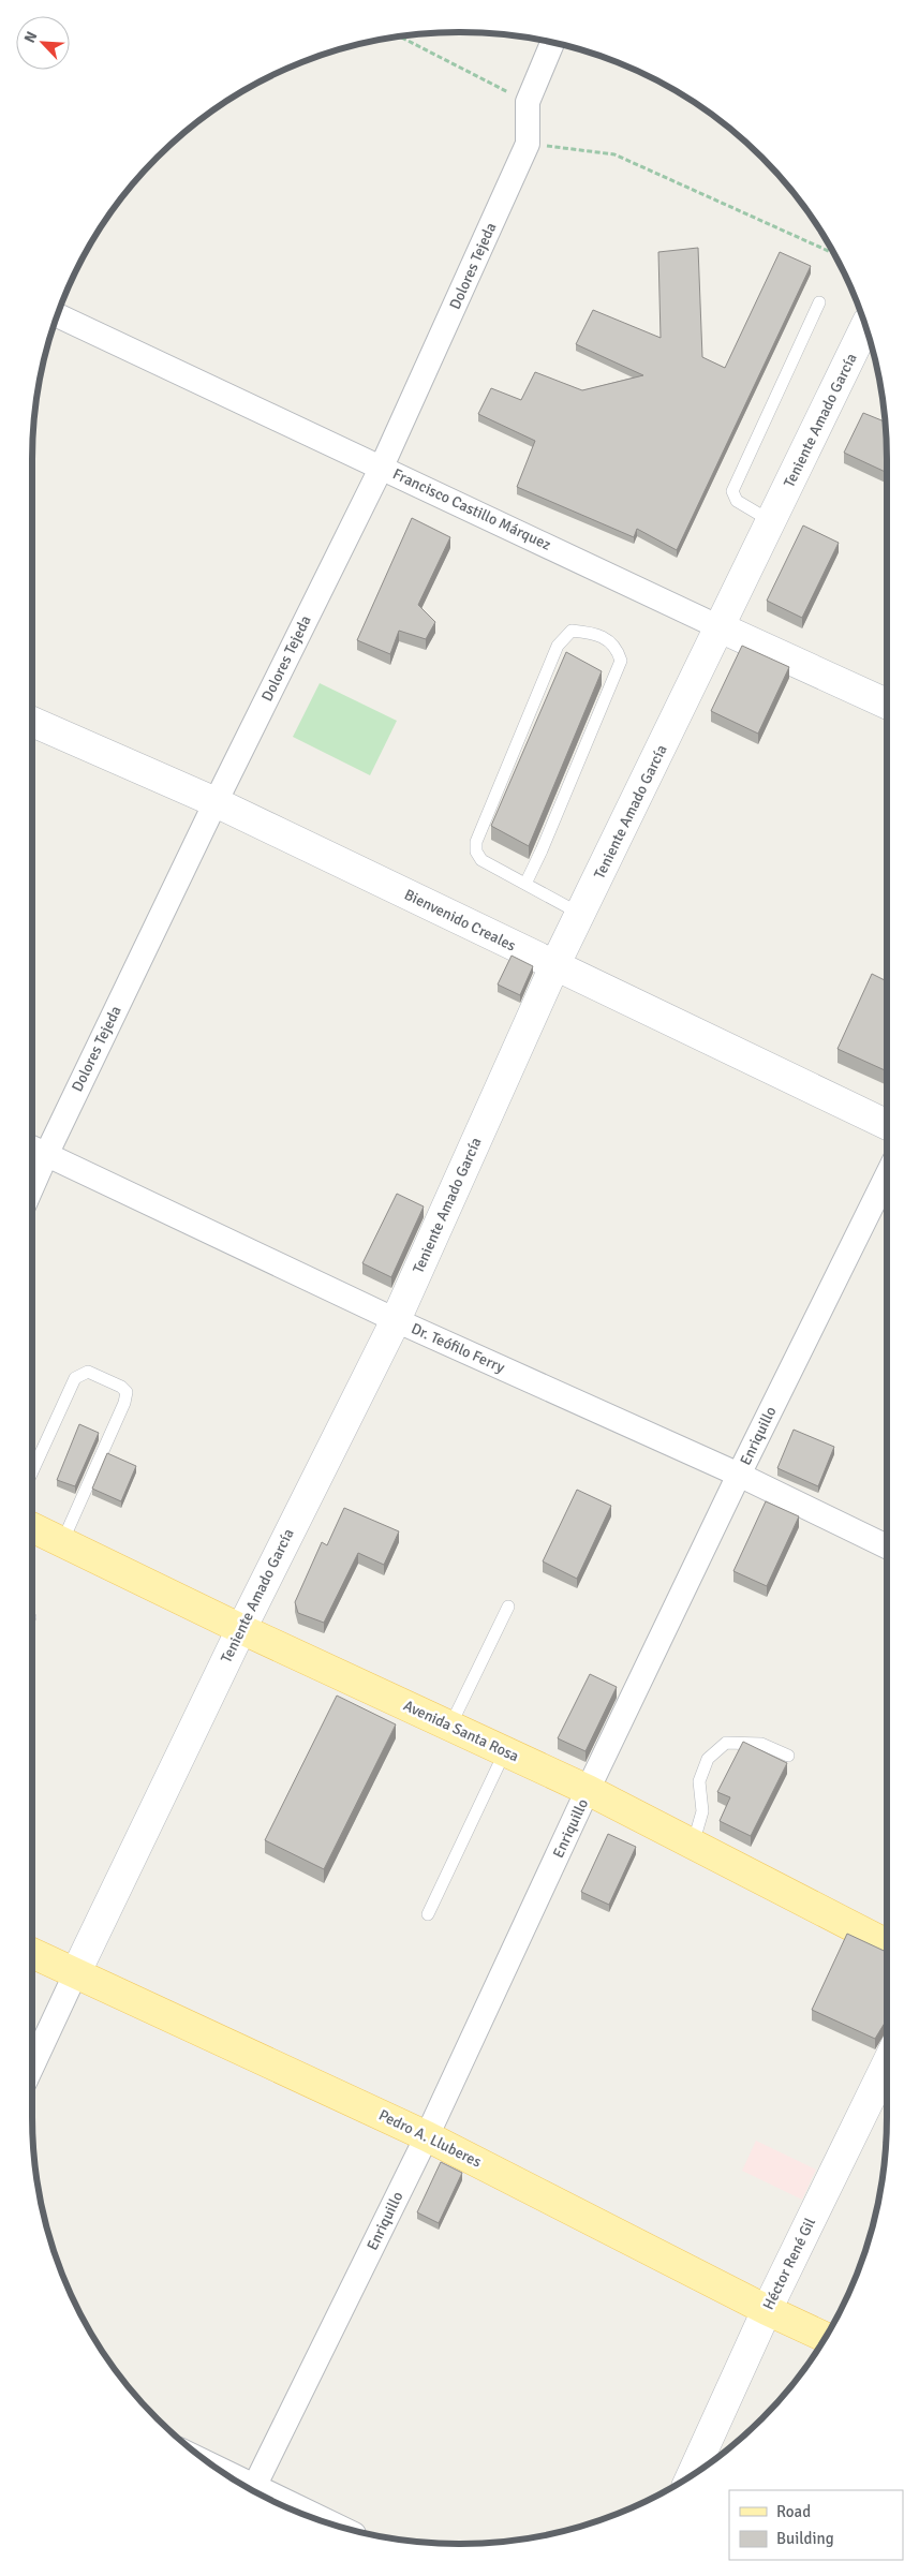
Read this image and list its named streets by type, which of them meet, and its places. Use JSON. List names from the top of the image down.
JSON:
{
  "streets": {
    "main road": [
      "Teniente Amado García",
      "Francisco Castillo Márquez",
      "Bienvenido Creales",
      "Avenida Santa Rosa",
      "Pedro A. Lluberes",
      "Héctor René Gil"
    ],
    "street": ["Dolores Tejeda", "Dr. Teófilo Ferry", "Enriquillo"]
  },
  "crossings": [
    ["Dolores Tejeda", "Francisco Castillo Márquez"],
    ["Dolores Tejeda", "Bienvenido Creales"],
    ["Dolores Tejeda", "Dr. Teófilo Ferry"],
    ["Teniente Amado García", "Francisco Castillo Márquez"],
    ["Teniente Amado García", "Bienvenido Creales"],
    ["Teniente Amado García", "Dr. Teófilo Ferry"],
    ["Teniente Amado García", "Avenida Santa Rosa"],
    ["Teniente Amado García", "Pedro A. Lluberes"],
    ["Dr. Teófilo Ferry", "Enriquillo"],
    ["Enriquillo", "Avenida Santa Rosa"],
    ["Enriquillo", "Pedro A. Lluberes"],
    ["Pedro A. Lluberes", "Héctor René Gil"]
  ],
  "legend": ["Road", "Building"],
  "north": "top left"
}
